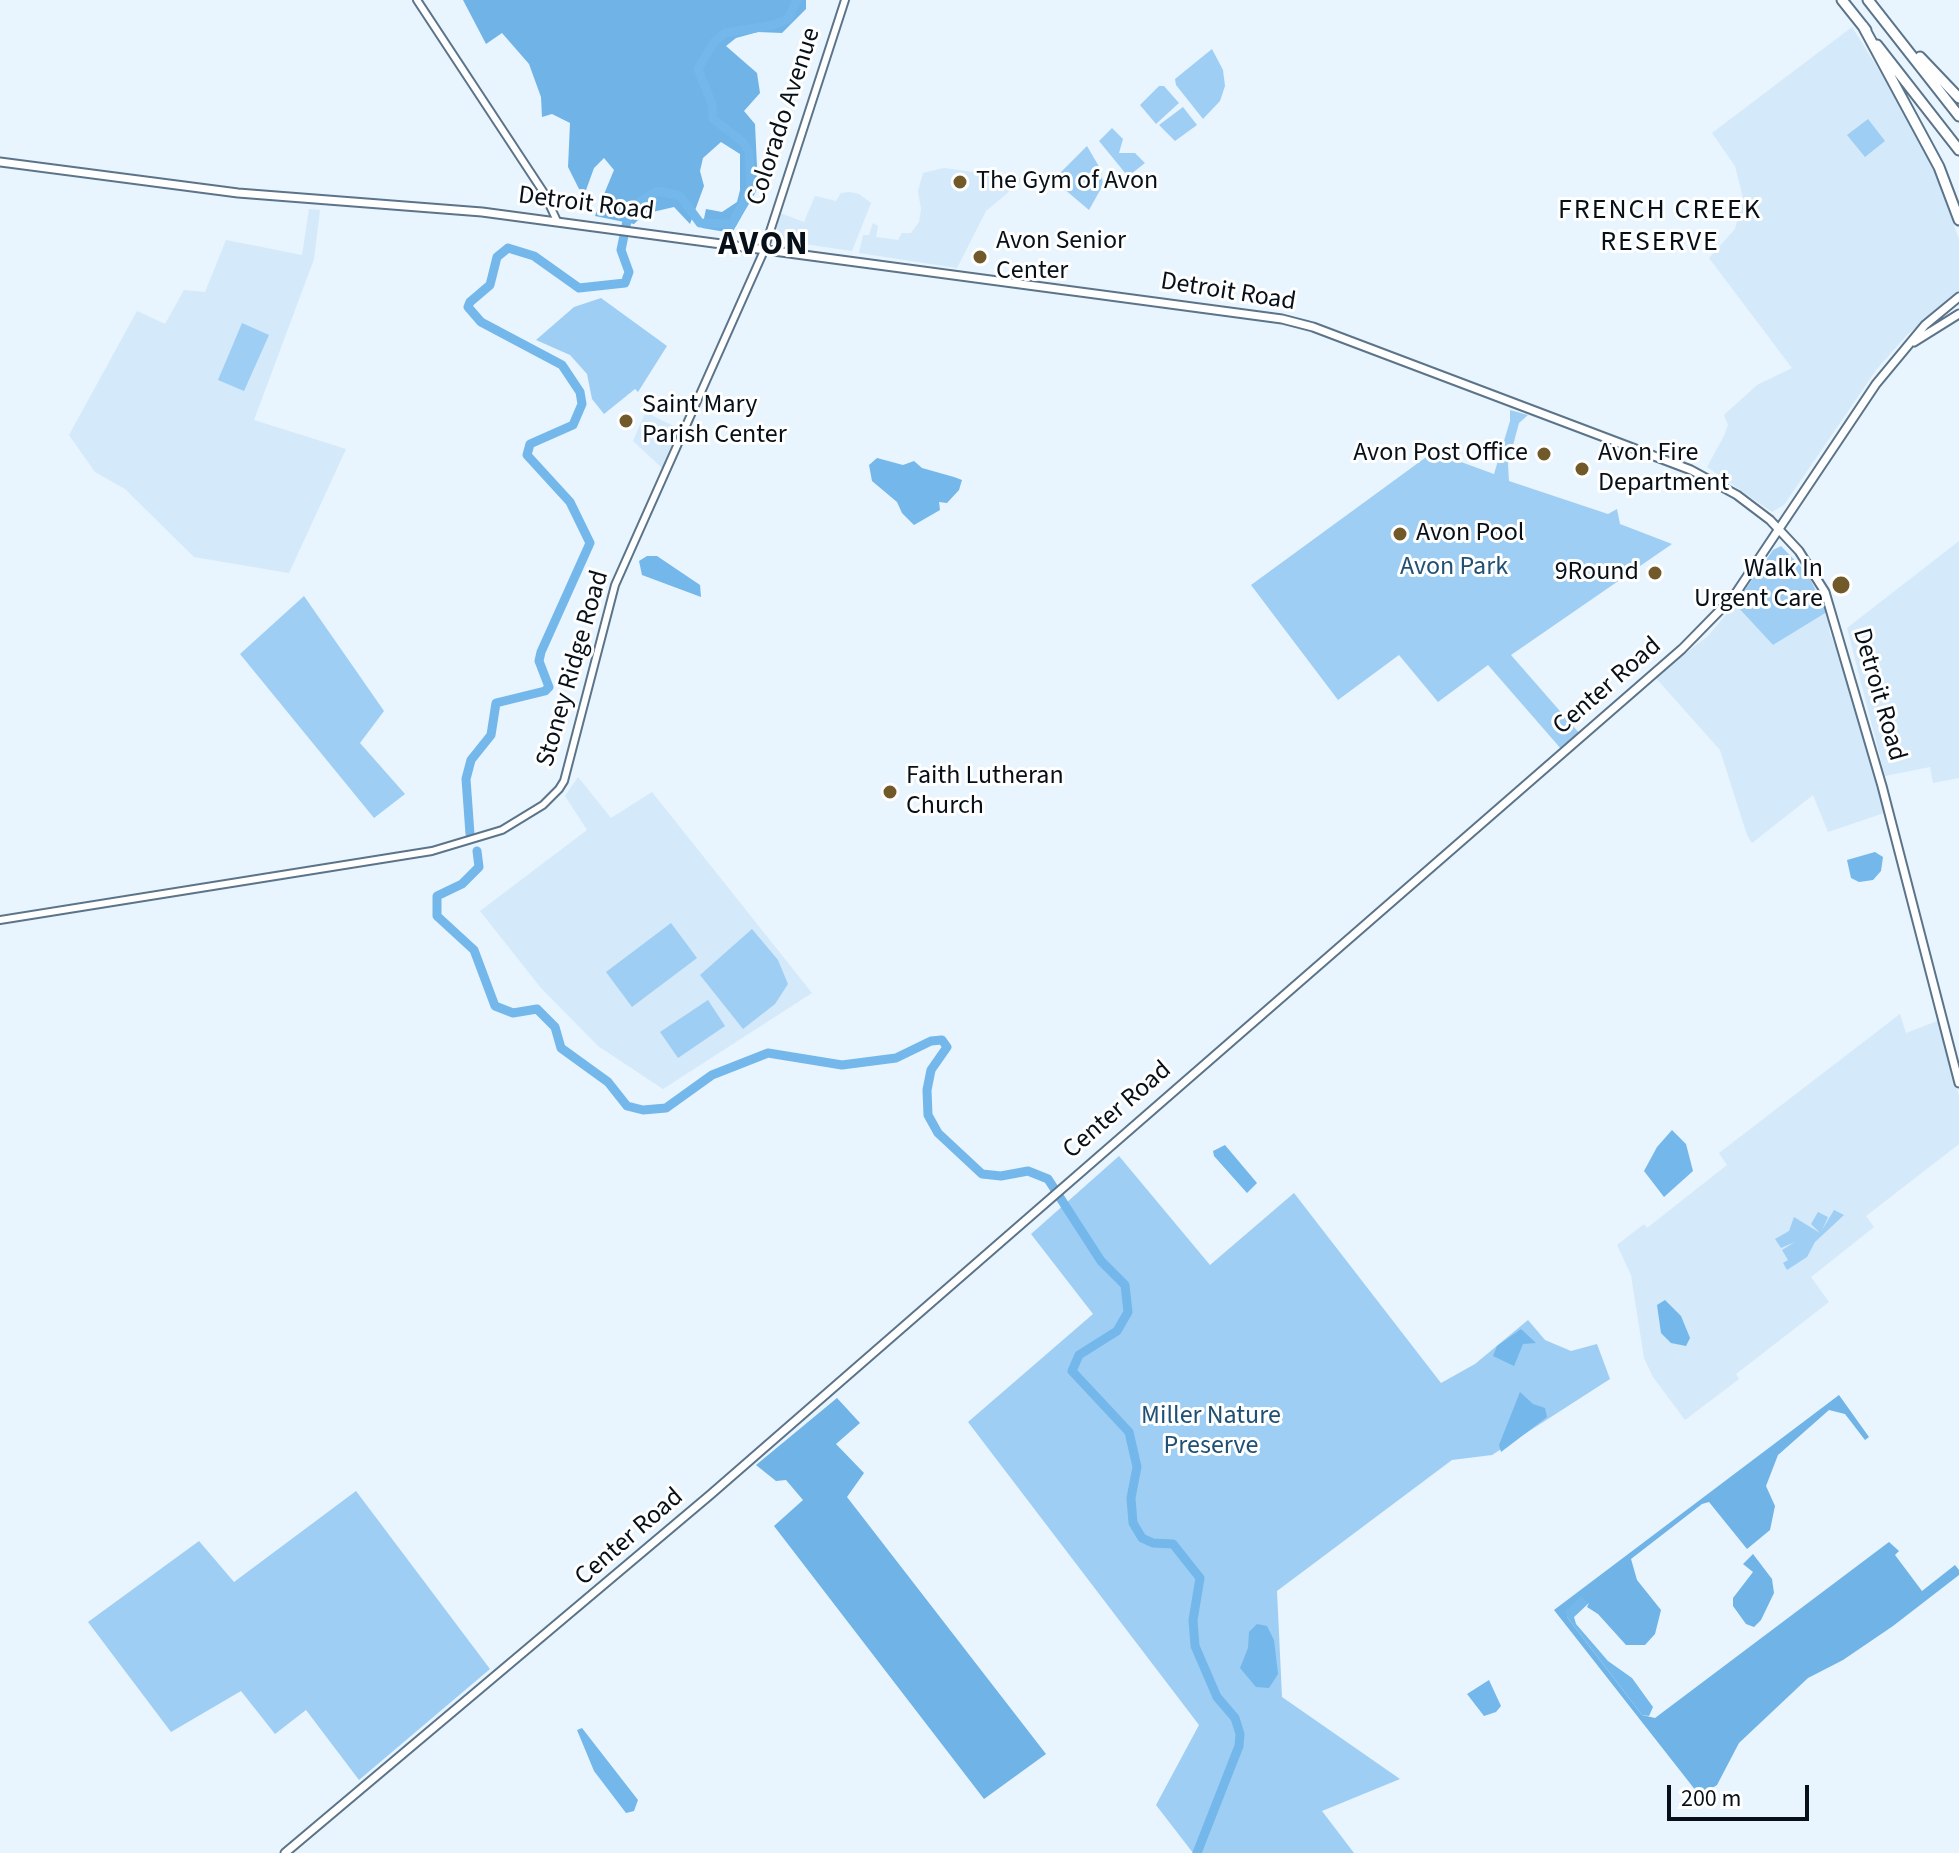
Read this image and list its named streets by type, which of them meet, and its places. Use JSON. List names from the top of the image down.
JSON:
{
  "streets": {
    "main road": ["Detroit Road", "Center Road"],
    "street": ["Colorado Avenue", "Stoney Ridge Road"]
  },
  "crossings": [
    ["Colorado Avenue", "Detroit Road"],
    ["Colorado Avenue", "Stoney Ridge Road"],
    ["Detroit Road", "Stoney Ridge Road"],
    ["Detroit Road", "Center Road"]
  ],
  "districts": ["FRENCH CREEK RESERVE", "AVON"],
  "parks": ["Avon Park", "Miller Nature Preserve"],
  "places": [
    "The Gym of Avon",
    "Avon Senior Center",
    "Saint Mary Parish Center",
    "Avon Post Office",
    "Avon Fire Department",
    "Avon Pool",
    "9Round",
    "Walk In Urgent Care",
    "Faith Lutheran Church"
  ],
  "scale_bar": "200 m"
}
